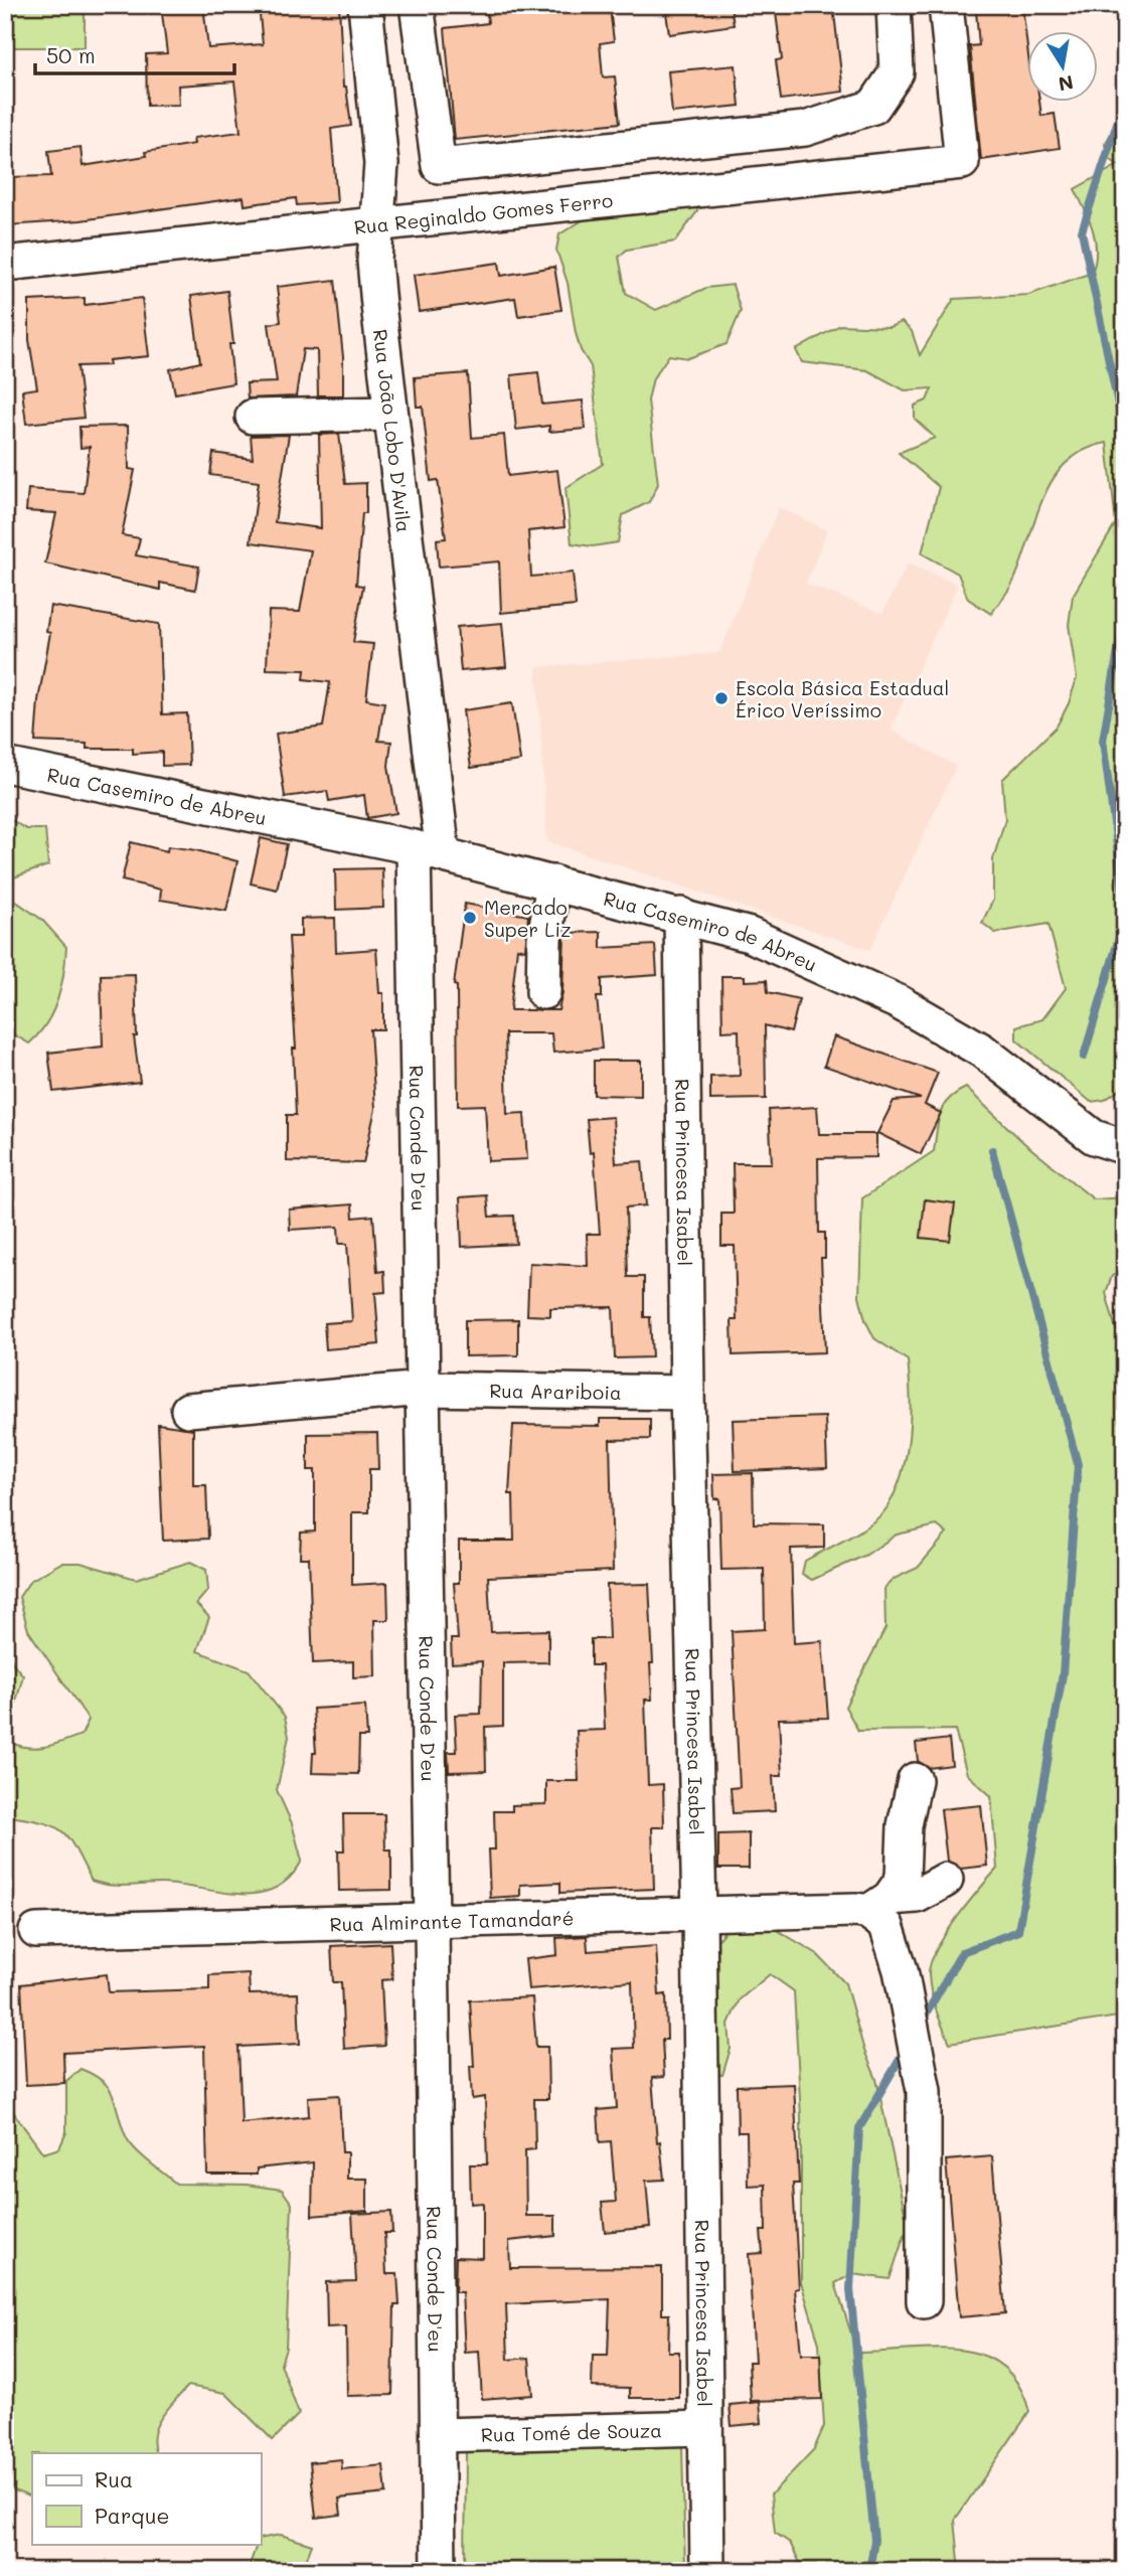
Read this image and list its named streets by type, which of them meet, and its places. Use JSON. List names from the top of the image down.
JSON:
{
  "streets": {
    "street": [
      "Rua Reginaldo Gomes Ferro",
      "Rua João Lobo D'Avila",
      "Rua Casemiro de Abreu",
      "Rua Conde D'eu",
      "Rua Princesa Isabel",
      "Rua Arariboia",
      "Rua Almirante Tamandaré",
      "Rua Tomé de Souza"
    ]
  },
  "crossings": [
    ["Rua Reginaldo Gomes Ferro", "Rua João Lobo D'Avila"],
    ["Rua João Lobo D'Avila", "Rua Casemiro de Abreu"],
    ["Rua João Lobo D'Avila", "Rua Conde D'eu"],
    ["Rua Casemiro de Abreu", "Rua Conde D'eu"],
    ["Rua Casemiro de Abreu", "Rua Princesa Isabel"],
    ["Rua Conde D'eu", "Rua Arariboia"],
    ["Rua Conde D'eu", "Rua Almirante Tamandaré"],
    ["Rua Conde D'eu", "Rua Tomé de Souza"],
    ["Rua Princesa Isabel", "Rua Arariboia"],
    ["Rua Princesa Isabel", "Rua Almirante Tamandaré"],
    ["Rua Princesa Isabel", "Rua Tomé de Souza"]
  ],
  "places": ["Escola Básica Estadual Érico Veríssimo", "Mercado Super Liz"],
  "legend": ["Rua", "Parque"],
  "scale_bar": "50 m",
  "north": "bottom"
}
